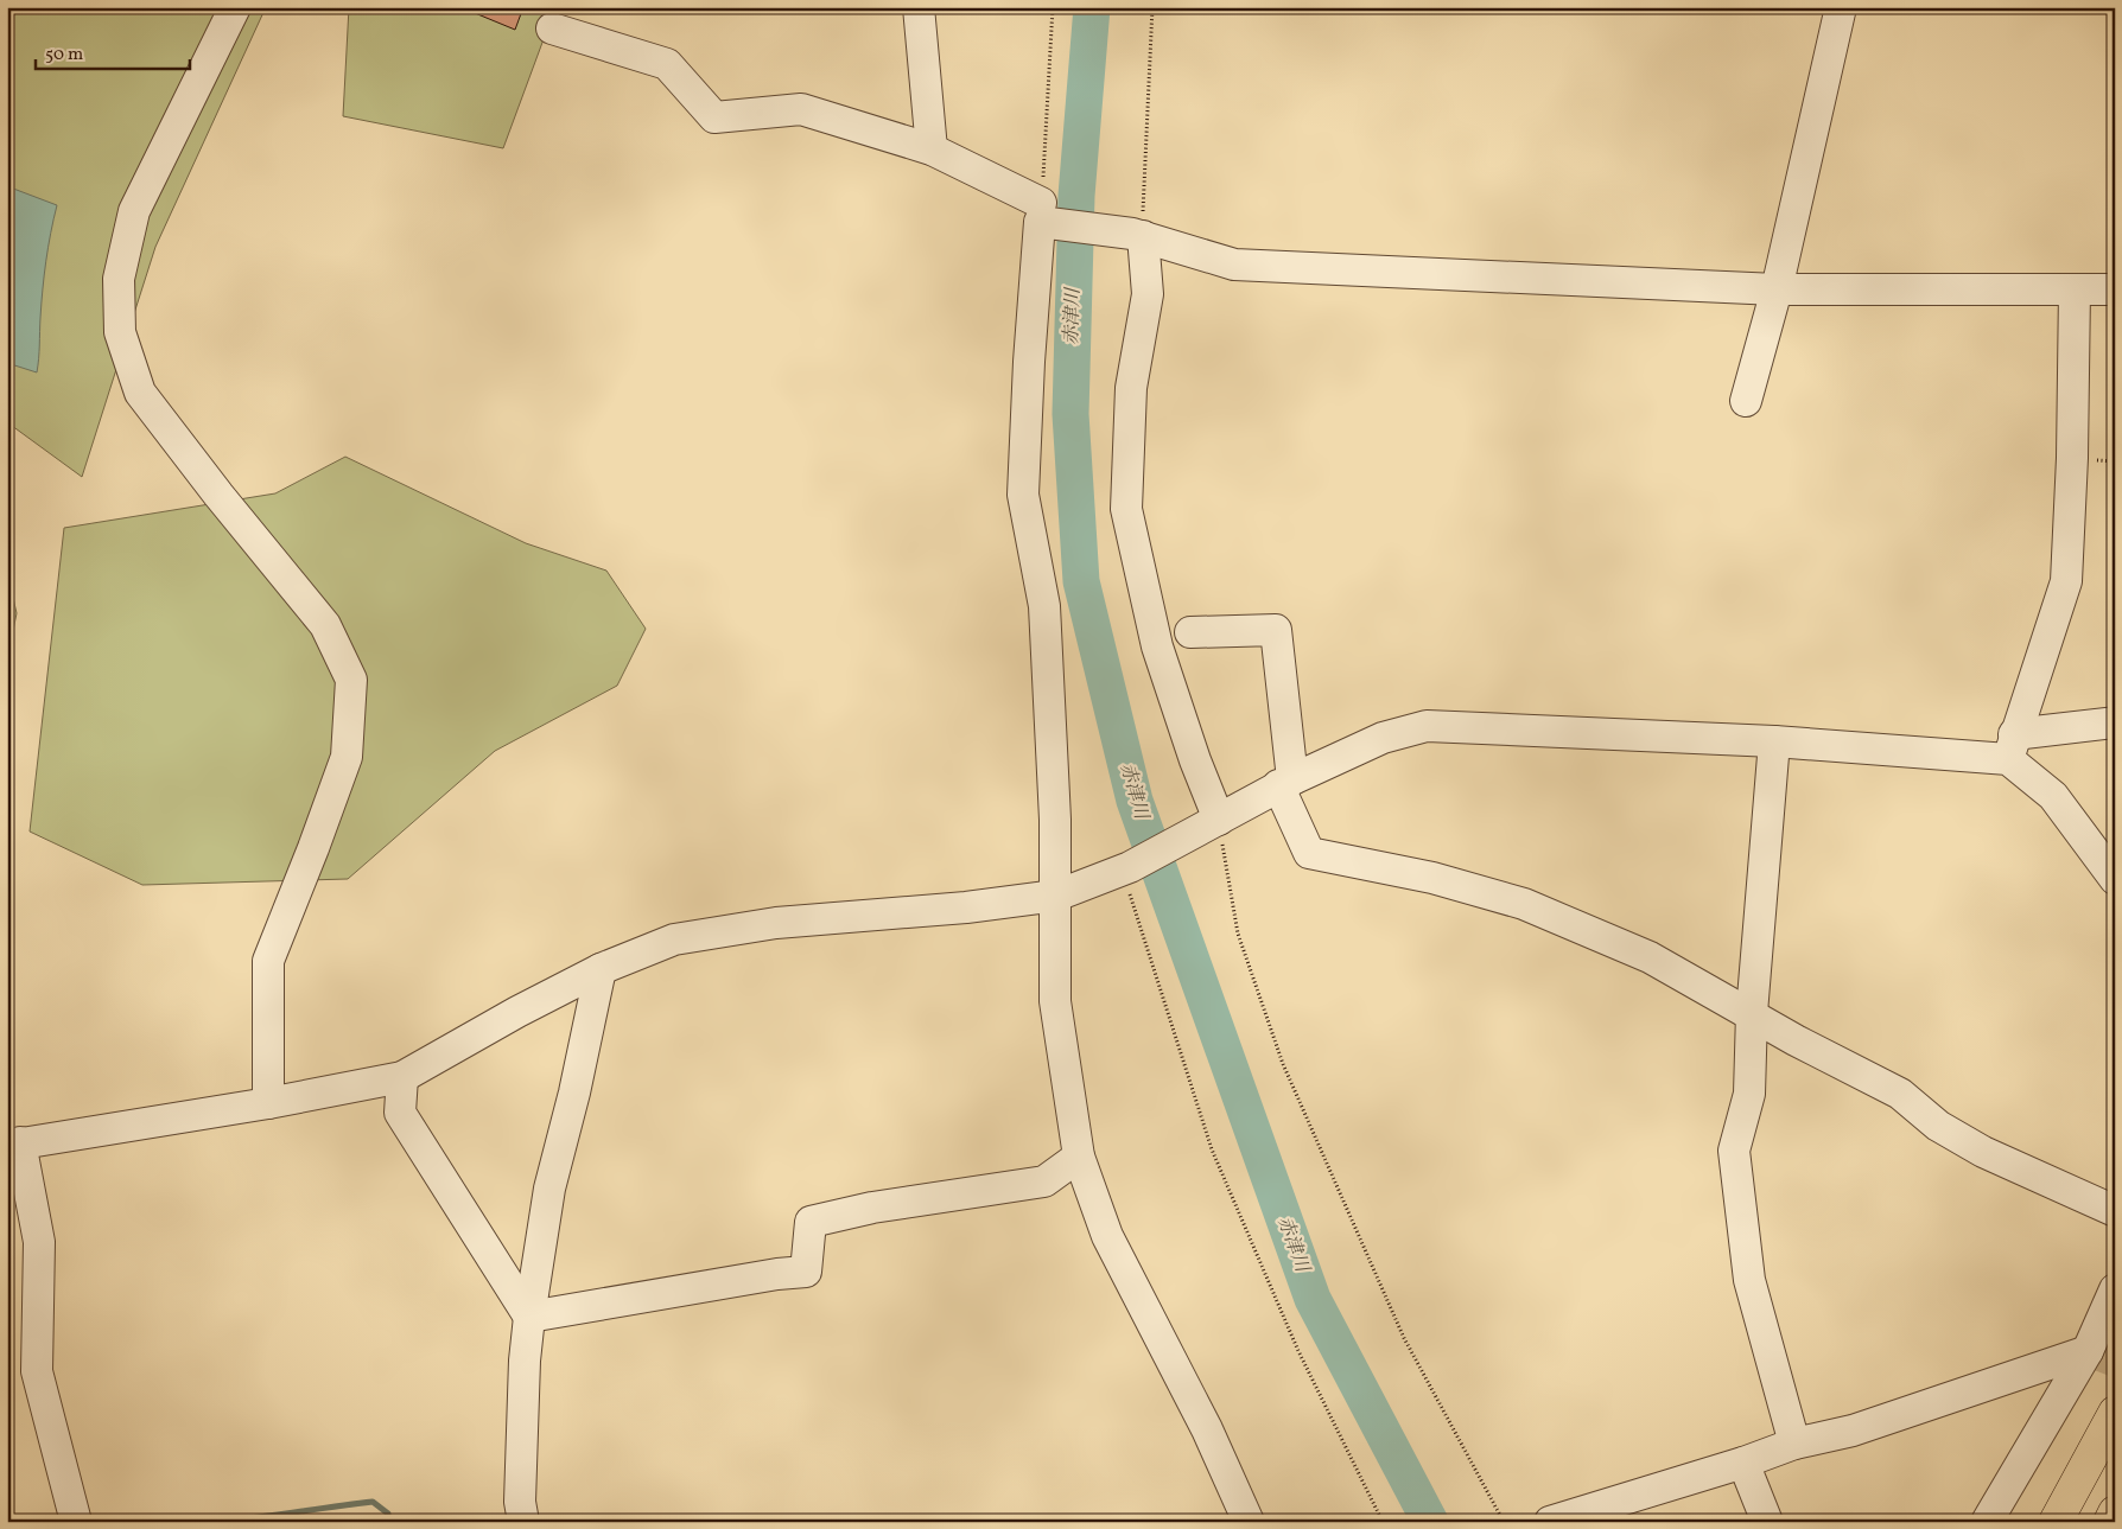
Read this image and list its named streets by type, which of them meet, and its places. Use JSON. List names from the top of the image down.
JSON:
{
  "water": ["赤津川"],
  "scale_bar": "50 m"
}
